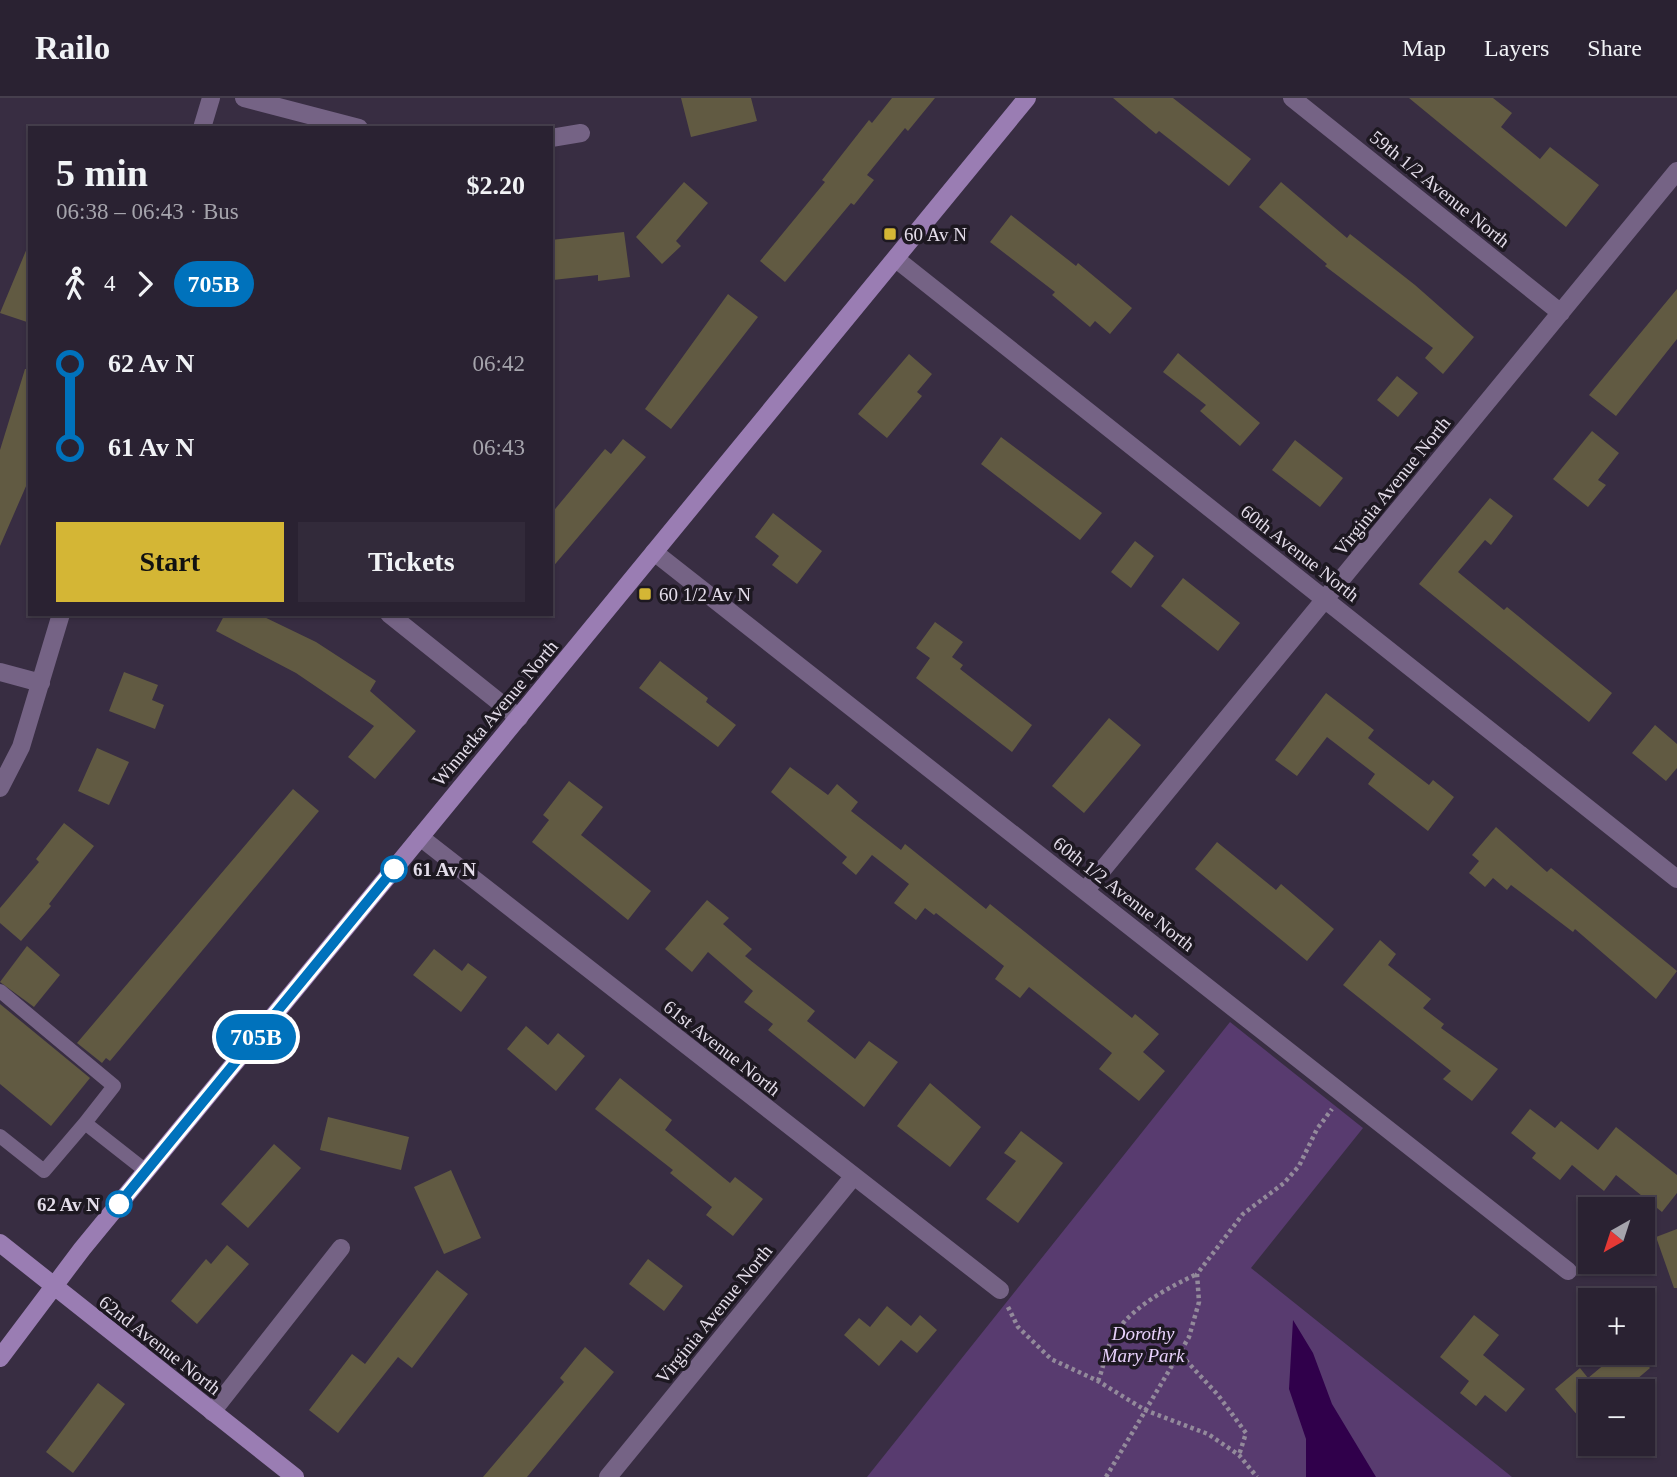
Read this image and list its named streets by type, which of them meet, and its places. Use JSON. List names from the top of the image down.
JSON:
{
  "streets": {
    "street": [
      "59th 1/2 Avenue North",
      "Virginia Avenue North",
      "60th Avenue North",
      "Winnetka Avenue North",
      "60th 1/2 Avenue North",
      "61st Avenue North",
      "62nd Avenue North"
    ]
  },
  "crossings": [
    ["59th 1/2 Avenue North", "Virginia Avenue North"],
    ["Virginia Avenue North", "60th Avenue North"],
    ["Virginia Avenue North", "60th 1/2 Avenue North"],
    ["Virginia Avenue North", "61st Avenue North"],
    ["60th Avenue North", "Winnetka Avenue North"],
    ["Winnetka Avenue North", "60th 1/2 Avenue North"],
    ["Winnetka Avenue North", "61st Avenue North"],
    ["Winnetka Avenue North", "62nd Avenue North"]
  ],
  "parks": ["Dorothy Mary Park"],
  "places": {
    "transit": ["60 Av N", "60 1/2 Av N"],
    "other": ["61 Av N", "62 Av N"]
  },
  "lines": ["bus line 705B"],
  "north": "bottom left",
  "page": {
    "header": "Railo",
    "nav": ["Map", "Layers", "Share"],
    "on_map": "705B",
    "heading": ["5 min", "06:38 – 06:43 · Bus", "$2.20"],
    "legs": ["4", "705B"],
    "list": [
      {
        "name": "62 Av N",
        "value": "06:42"
      },
      {
        "name": "61 Av N",
        "value": "06:43"
      }
    ],
    "buttons": ["Start", "Tickets"],
    "map_buttons": ["+", "−"]
  }
}
